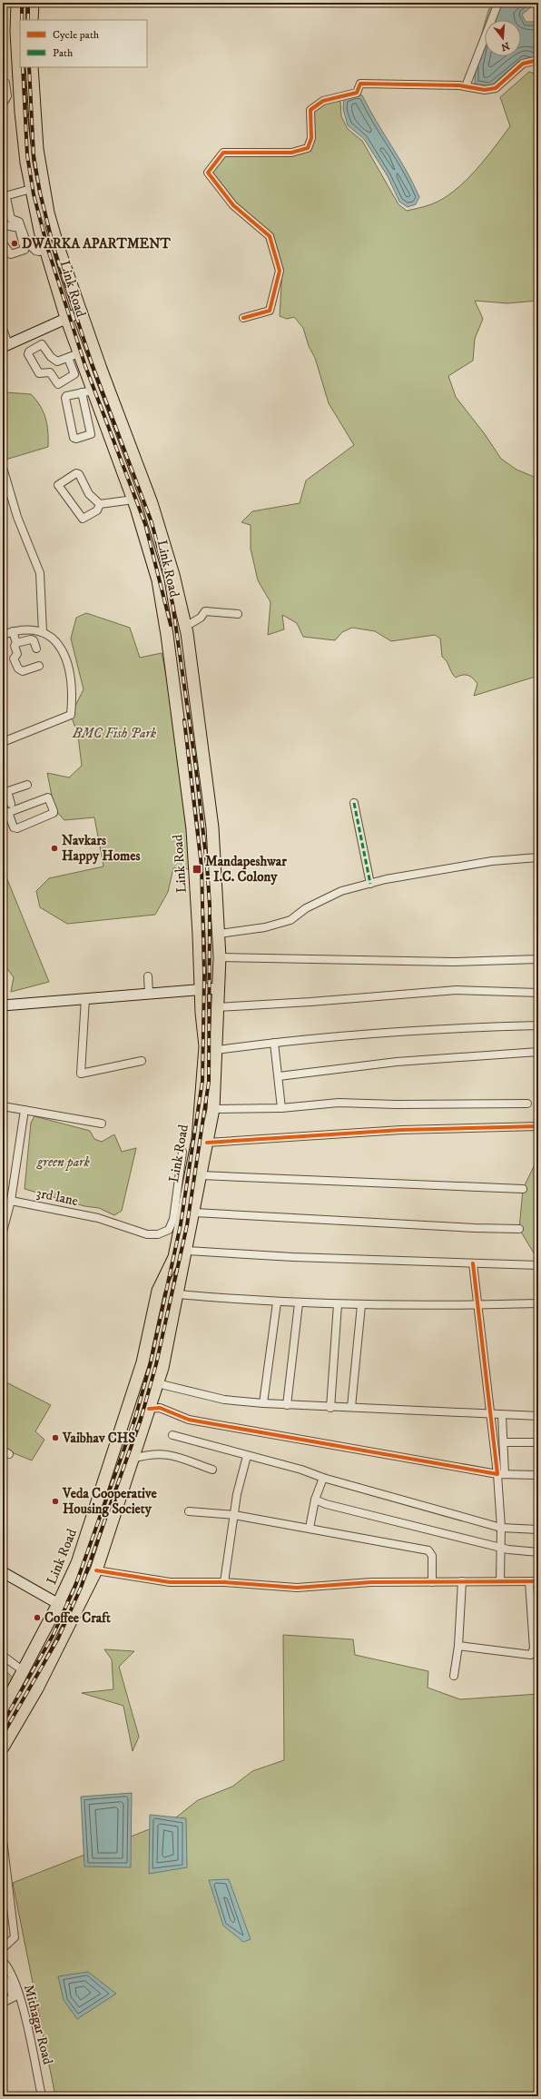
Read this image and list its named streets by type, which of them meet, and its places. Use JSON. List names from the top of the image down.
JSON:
{
  "streets": {
    "main road": ["Link Road"],
    "street": ["3rd lane", "Mithagar Road"]
  },
  "parks": ["BMC Fish Park", "green park"],
  "places": {
    "other": [
      "DWARKA APARTMENT",
      "Navkars Happy Homes",
      "Vaibhav CHS",
      "Veda Cooperative Housing Society",
      "Coffee Craft"
    ],
    "transit": ["Mandapeshwar - I.C. Colony"]
  },
  "legend": ["Cycle path", "Path"],
  "north": "bottom"
}
